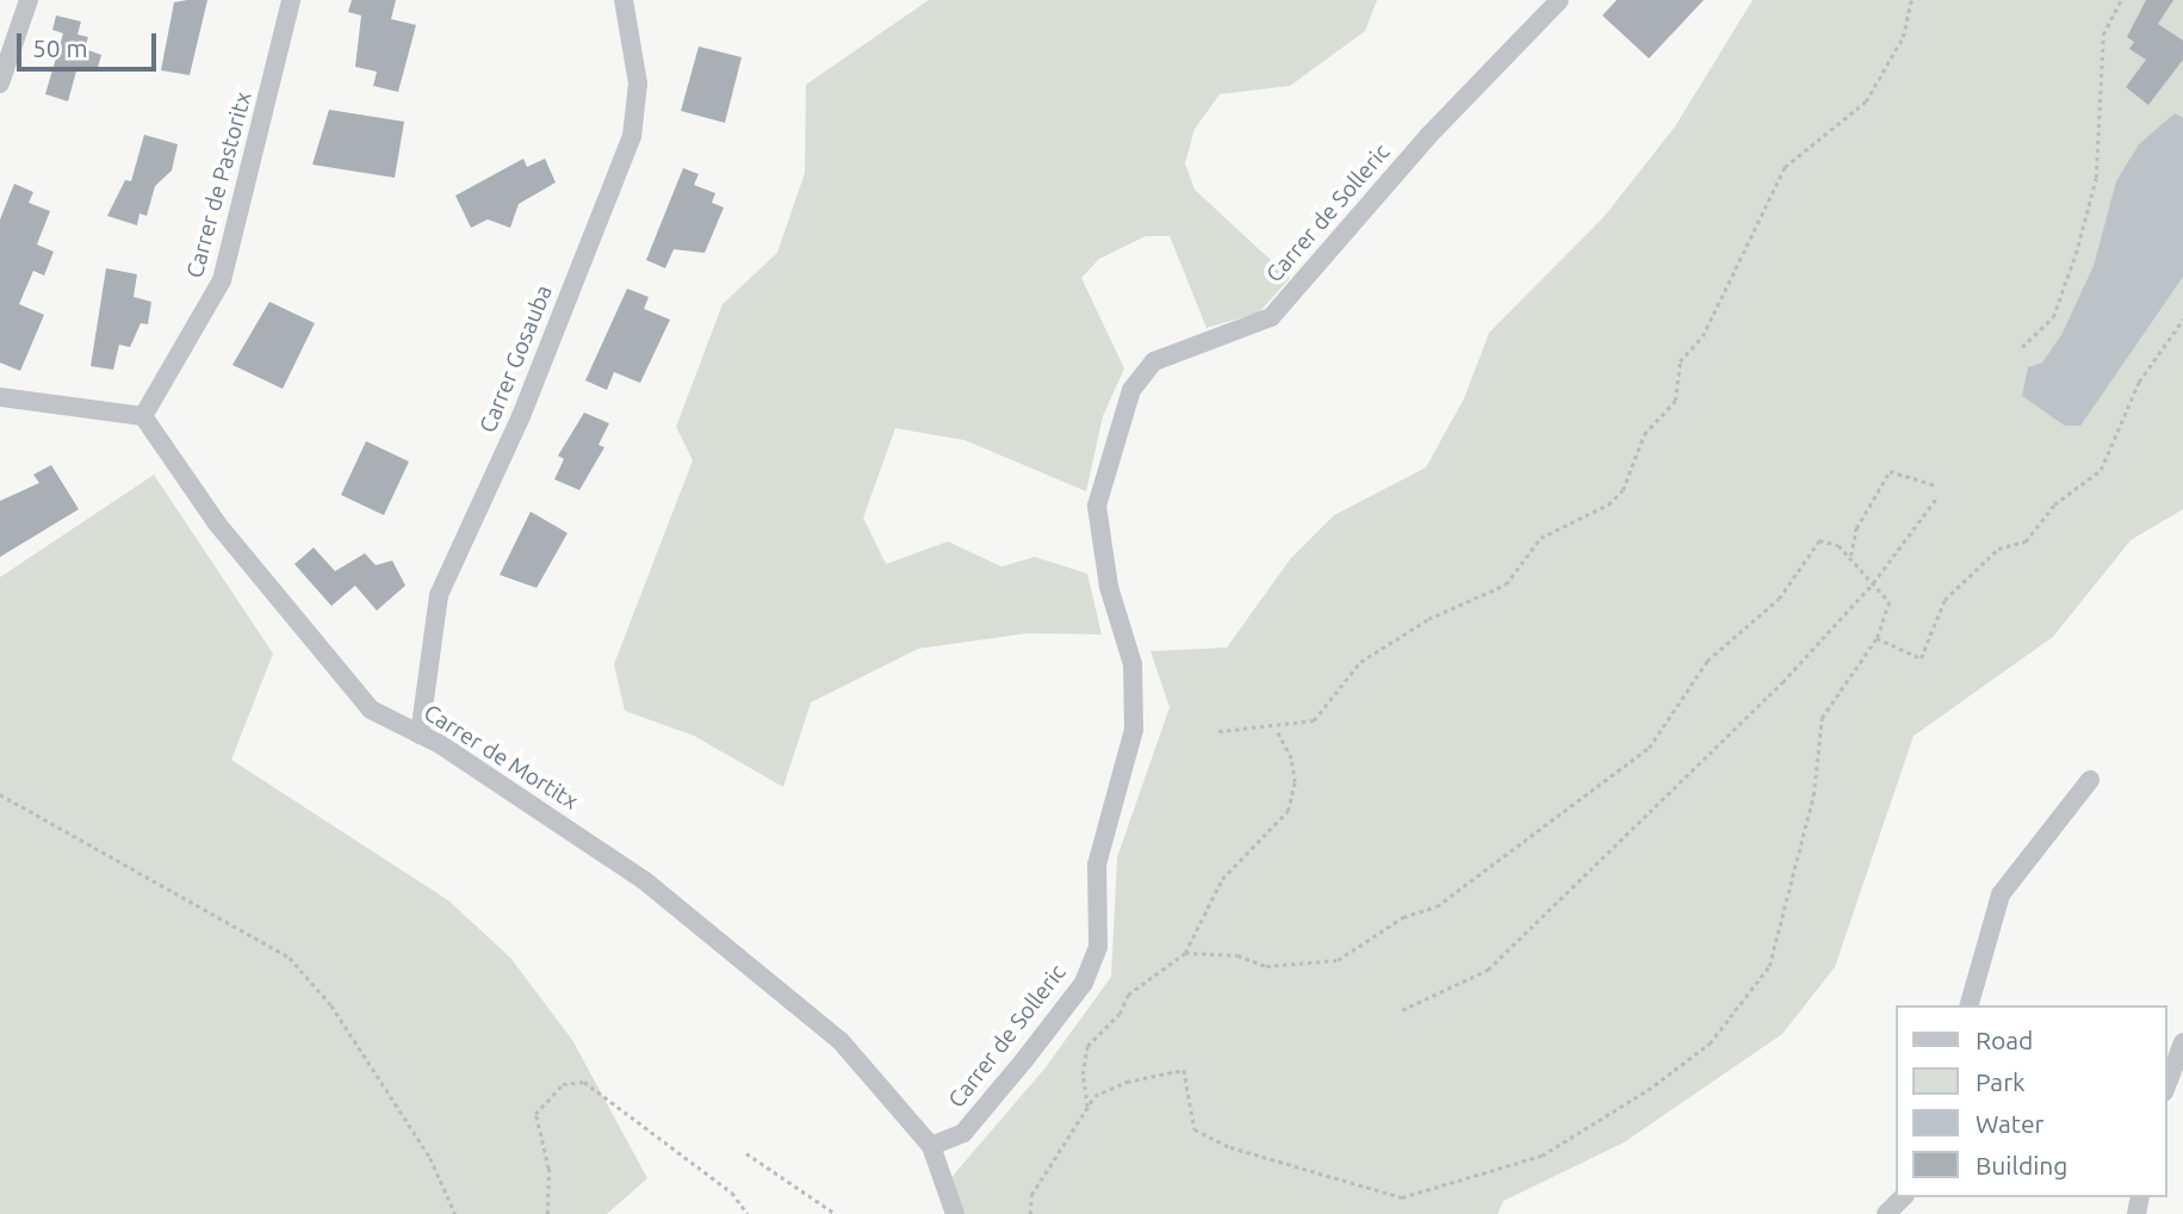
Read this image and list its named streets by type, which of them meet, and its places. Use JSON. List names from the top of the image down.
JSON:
{
  "streets": {
    "street": [
      "Carrer de Pastoritx",
      "Carrer de Solleric",
      "Carrer Gosauba",
      "Carrer de Mortitx"
    ]
  },
  "crossings": [
    ["Carrer de Pastoritx", "Carrer de Mortitx"],
    ["Carrer de Solleric", "Carrer de Mortitx"],
    ["Carrer Gosauba", "Carrer de Mortitx"]
  ],
  "legend": [
    "Road",
    "Park",
    "Water",
    "Building"
  ],
  "scale_bar": "50 m"
}
